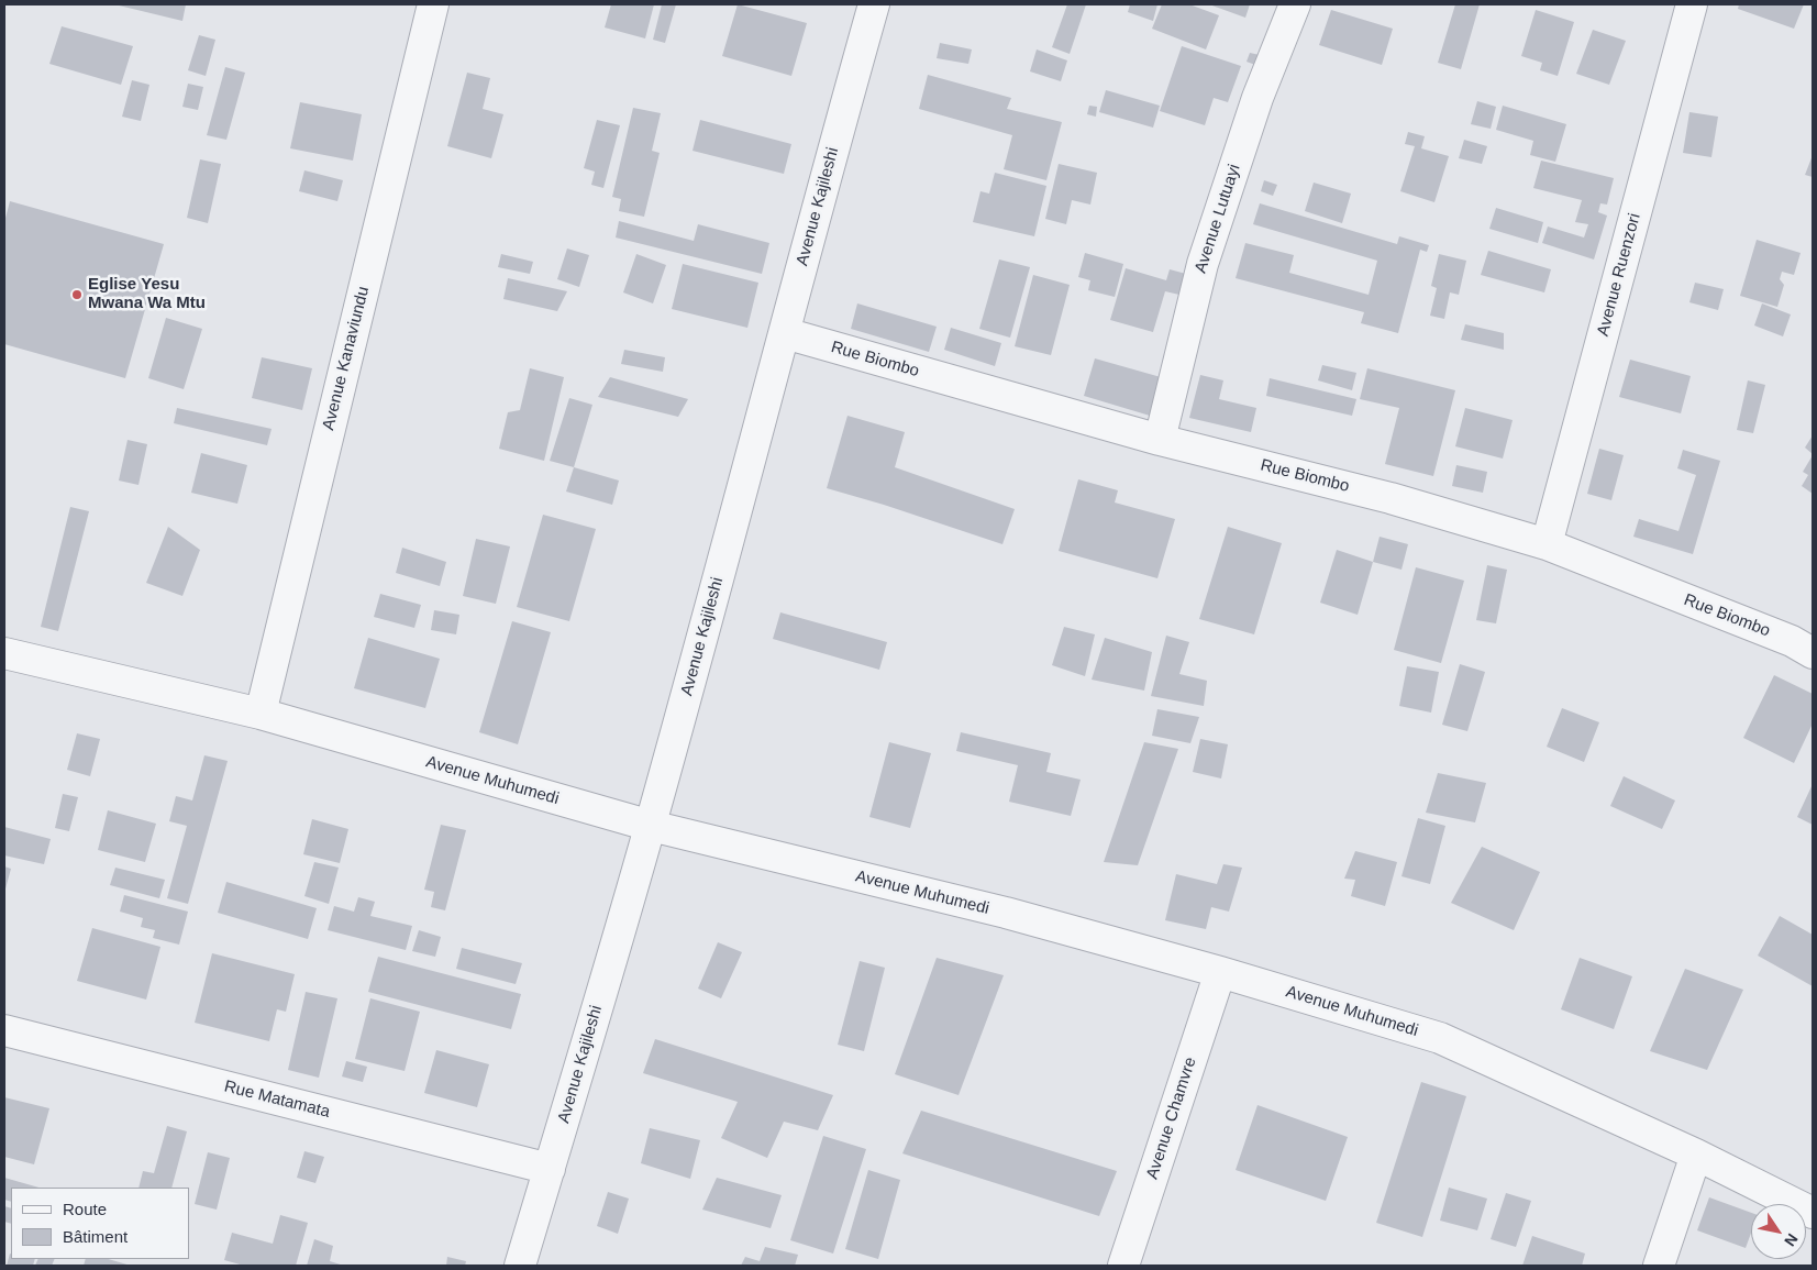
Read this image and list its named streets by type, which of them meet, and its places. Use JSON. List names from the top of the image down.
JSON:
{
  "streets": {
    "street": [
      "Avenue Kajileshi",
      "Avenue Lutuayi",
      "Avenue Ruenzori",
      "Avenue Kanaviundu",
      "Rue Biombo",
      "Avenue Muhumedi",
      "Rue Matamata",
      "Avenue Chamvre"
    ]
  },
  "crossings": [
    ["Avenue Kajileshi", "Rue Biombo"],
    ["Avenue Kajileshi", "Avenue Muhumedi"],
    ["Avenue Kajileshi", "Rue Matamata"],
    ["Avenue Lutuayi", "Rue Biombo"],
    ["Avenue Ruenzori", "Rue Biombo"],
    ["Avenue Kanaviundu", "Avenue Muhumedi"],
    ["Avenue Muhumedi", "Avenue Chamvre"]
  ],
  "places": ["Eglise Yesu Mwana Wa Mtu"],
  "legend": ["Route", "Bâtiment"],
  "north": "bottom right"
}
